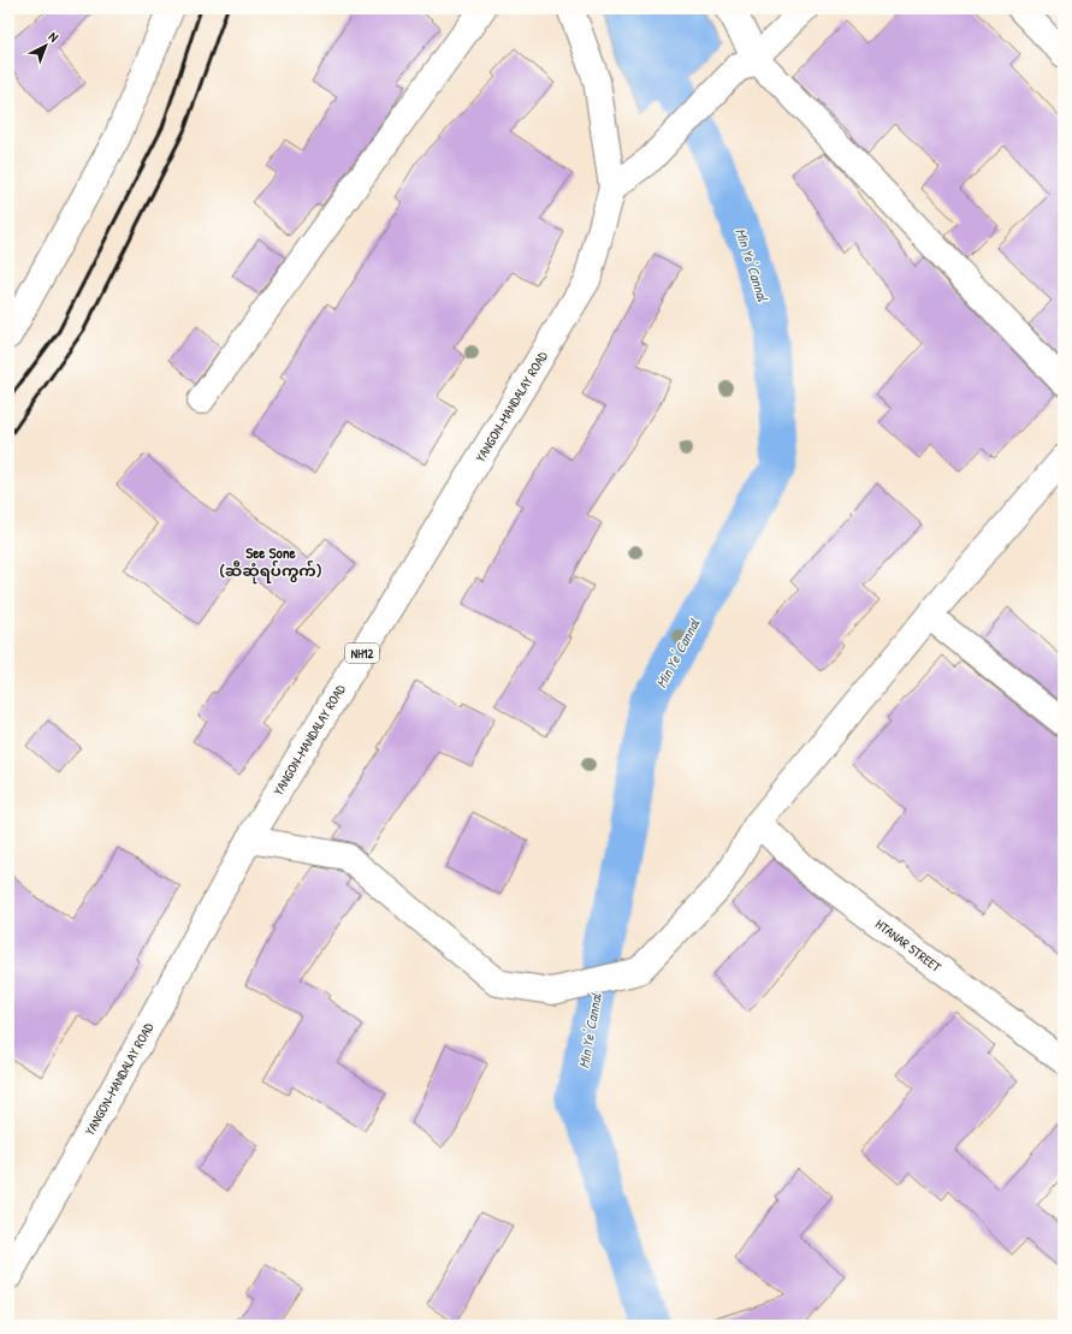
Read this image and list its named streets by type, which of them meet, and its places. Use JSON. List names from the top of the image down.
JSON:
{
  "streets": {
    "main road": ["YANGON-MANDALAY ROAD", "NH12", "HTANAR STREET"]
  },
  "districts": ["See Sone (ဆီဆုံရပ်ကွက်)"],
  "water": ["Min Ye' Cannal"],
  "north": "top right"
}
